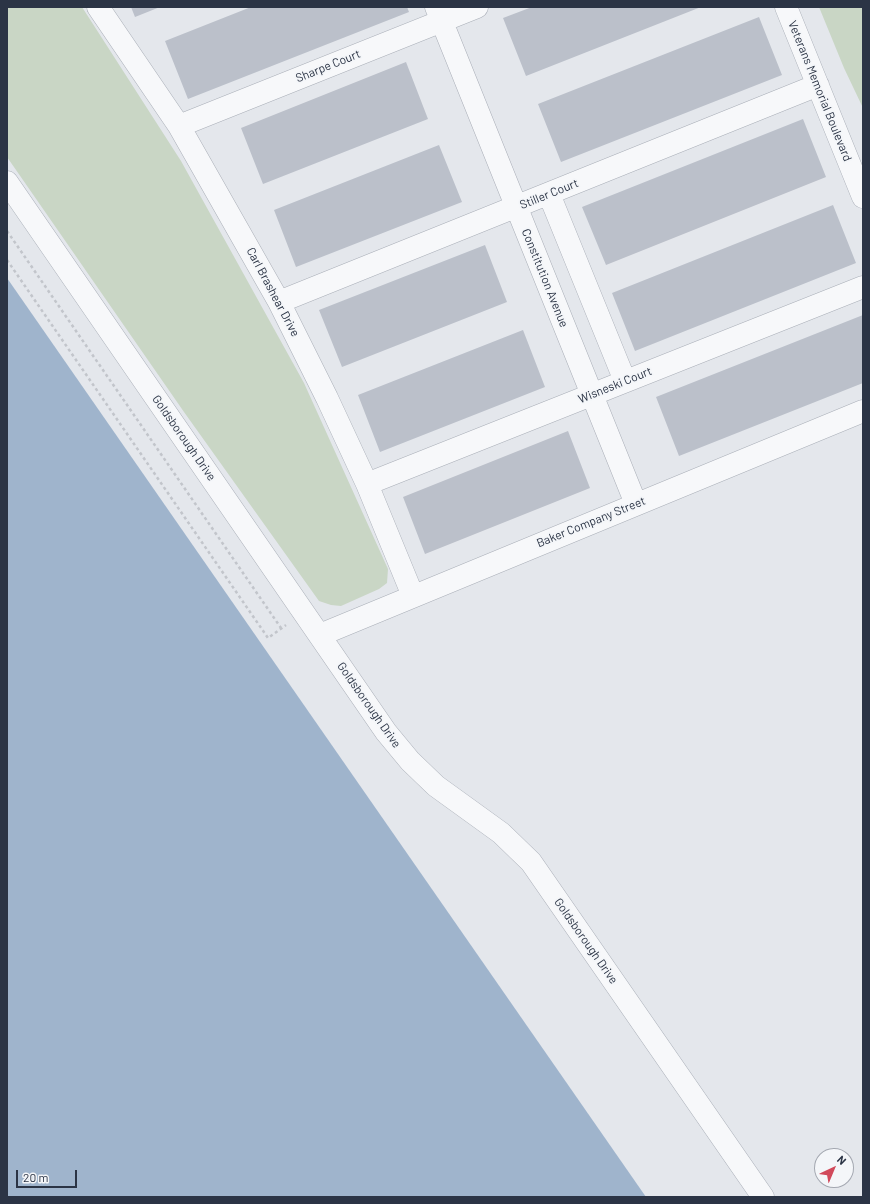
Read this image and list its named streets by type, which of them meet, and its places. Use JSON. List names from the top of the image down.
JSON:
{
  "streets": {
    "street": [
      "Sharpe Court",
      "Veterans Memorial Boulevard",
      "Stiller Court",
      "Constitution Avenue",
      "Carl Brashear Drive",
      "Wisneski Court",
      "Goldsborough Drive",
      "Baker Company Street"
    ]
  },
  "crossings": [
    ["Sharpe Court", "Constitution Avenue"],
    ["Sharpe Court", "Carl Brashear Drive"],
    ["Veterans Memorial Boulevard", "Stiller Court"],
    ["Stiller Court", "Constitution Avenue"],
    ["Stiller Court", "Carl Brashear Drive"],
    ["Constitution Avenue", "Wisneski Court"],
    ["Constitution Avenue", "Baker Company Street"],
    ["Carl Brashear Drive", "Wisneski Court"],
    ["Carl Brashear Drive", "Baker Company Street"],
    ["Goldsborough Drive", "Baker Company Street"]
  ],
  "scale_bar": "20 m",
  "north": "top right"
}
